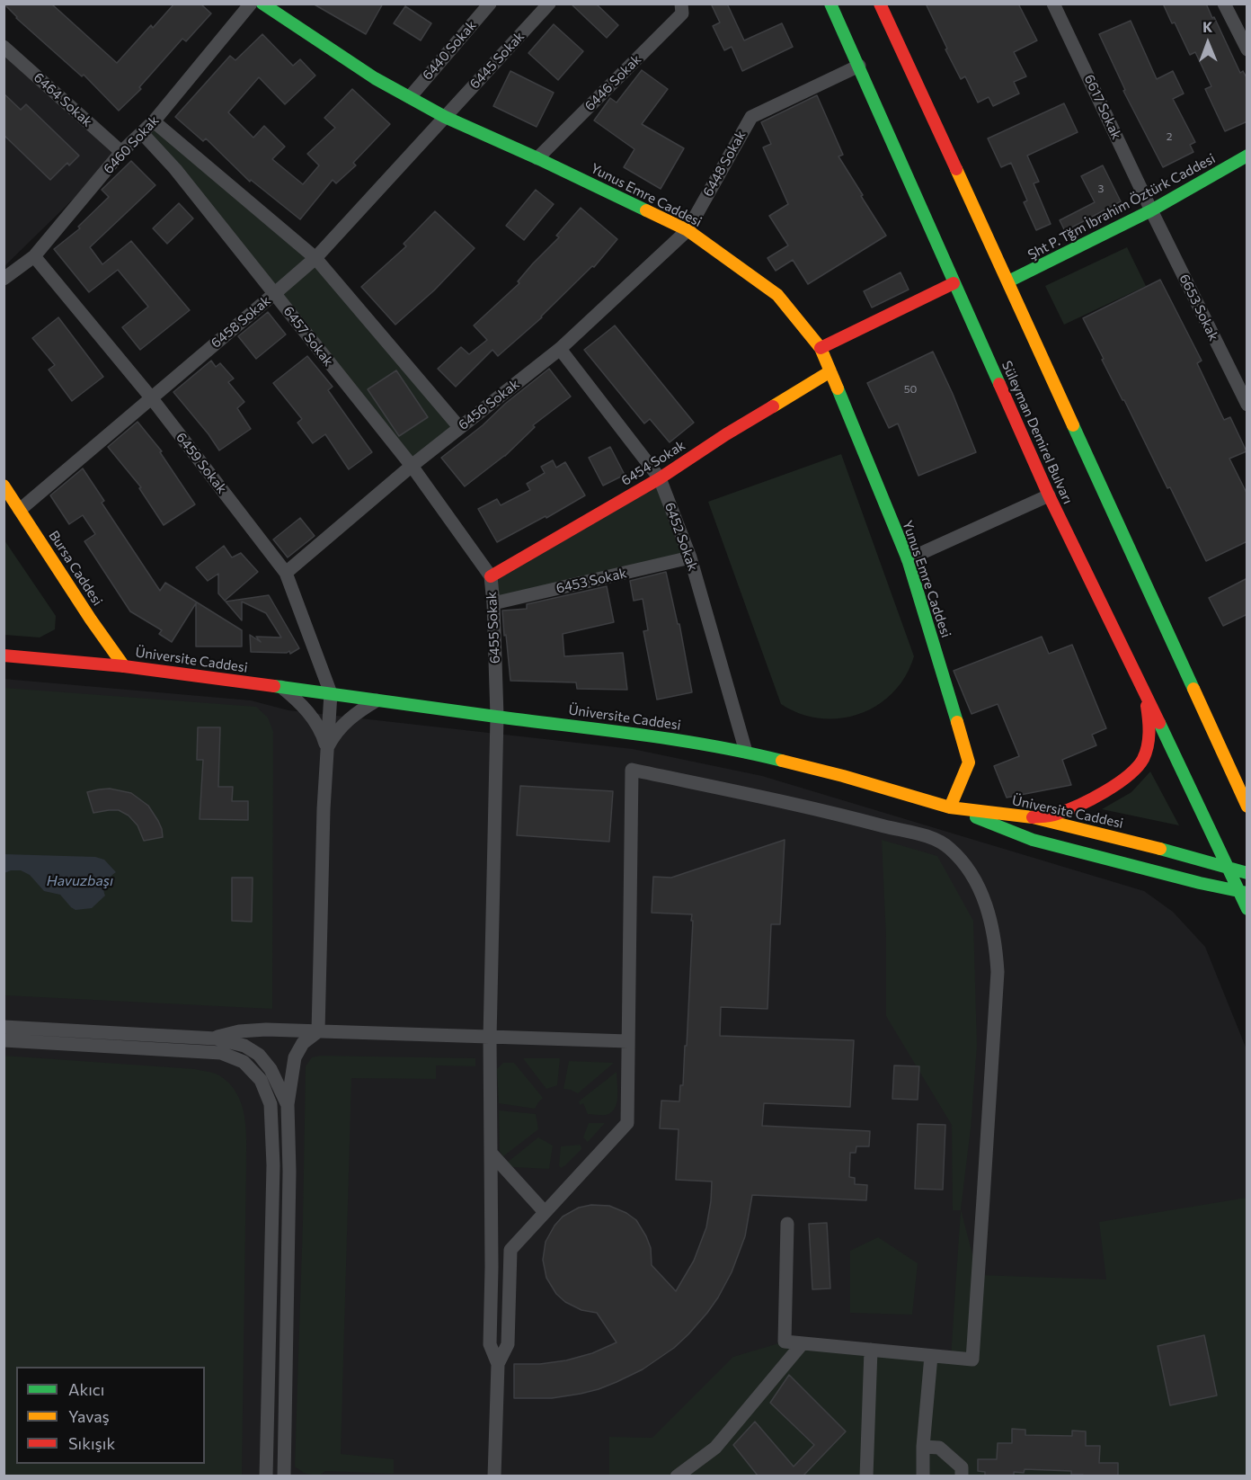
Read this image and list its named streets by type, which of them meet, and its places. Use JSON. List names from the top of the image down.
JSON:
{
  "streets": {
    "main road": [
      "Yunus Emre Caddesi",
      "Şht P. Tğm İbrahim Öztürk Caddesi",
      "Süleyman Demirel Bulvarı",
      "6454 Sokak",
      "Bursa Caddesi",
      "Üniversite Caddesi"
    ],
    "street": [
      "6440 Sokak",
      "6445 Sokak",
      "6446 Sokak",
      "6464 Sokak",
      "6617 Sokak",
      "6460 Sokak",
      "6448 Sokak",
      "6653 Sokak",
      "6458 Sokak",
      "6457 Sokak",
      "6456 Sokak",
      "6459 Sokak",
      "6452 Sokak",
      "6453 Sokak",
      "6455 Sokak"
    ]
  },
  "crossings": [
    ["6440 Sokak", "Yunus Emre Caddesi"],
    ["6445 Sokak", "Yunus Emre Caddesi"],
    ["6445 Sokak", "6458 Sokak"],
    ["6446 Sokak", "Yunus Emre Caddesi"],
    ["6464 Sokak", "6460 Sokak"],
    ["6617 Sokak", "Şht P. Tğm İbrahim Öztürk Caddesi"],
    ["6617 Sokak", "6653 Sokak"],
    ["6460 Sokak", "6457 Sokak"],
    ["6460 Sokak", "6459 Sokak"],
    ["6448 Sokak", "Yunus Emre Caddesi"],
    ["6448 Sokak", "6456 Sokak"],
    ["6448 Sokak", "Süleyman Demirel Bulvarı"],
    ["Yunus Emre Caddesi", "6458 Sokak"],
    ["Yunus Emre Caddesi", "6456 Sokak"],
    ["Yunus Emre Caddesi", "6454 Sokak"],
    ["Yunus Emre Caddesi", "Üniversite Caddesi"],
    ["Şht P. Tğm İbrahim Öztürk Caddesi", "6653 Sokak"],
    ["6458 Sokak", "6457 Sokak"],
    ["6458 Sokak", "6459 Sokak"],
    ["6458 Sokak", "Bursa Caddesi"],
    ["6457 Sokak", "6456 Sokak"],
    ["6457 Sokak", "6455 Sokak"],
    ["6456 Sokak", "6459 Sokak"],
    ["6456 Sokak", "6452 Sokak"],
    ["6456 Sokak", "6455 Sokak"],
    ["Süleyman Demirel Bulvarı", "Üniversite Caddesi"],
    ["6459 Sokak", "Üniversite Caddesi"],
    ["6454 Sokak", "6452 Sokak"],
    ["6454 Sokak", "6455 Sokak"],
    ["6452 Sokak", "6453 Sokak"],
    ["6452 Sokak", "Üniversite Caddesi"],
    ["Bursa Caddesi", "Üniversite Caddesi"],
    ["6453 Sokak", "6455 Sokak"],
    ["6455 Sokak", "Üniversite Caddesi"]
  ],
  "water": ["Havuzbaşı"],
  "house_numbers": ["2", "3", "50"],
  "legend": ["Akıcı", "Yavaş", "Sıkışık"],
  "north": "top"
}
